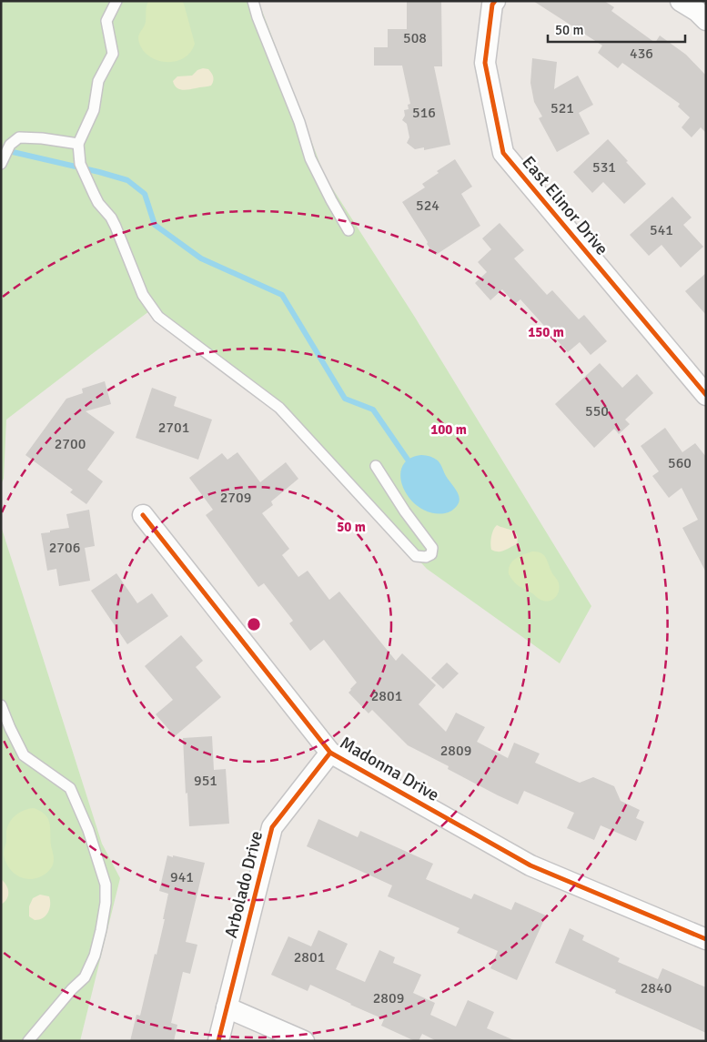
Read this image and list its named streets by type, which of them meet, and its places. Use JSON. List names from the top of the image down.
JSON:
{
  "streets": {
    "street": ["East Elinor Drive", "Madonna Drive", "Arbolado Drive"]
  },
  "crossings": [
    ["Madonna Drive", "Arbolado Drive"]
  ],
  "house_numbers": [
    "508",
    "436",
    "521",
    "516",
    "531",
    "524",
    "541",
    "550",
    "2701",
    "2700",
    "560",
    "2709",
    "2706",
    "2801",
    "2809",
    "951",
    "941",
    "2801",
    "2840",
    "2809"
  ],
  "scale_bar": "50 m",
  "rings": ["150 m", "100 m", "50 m"]
}
